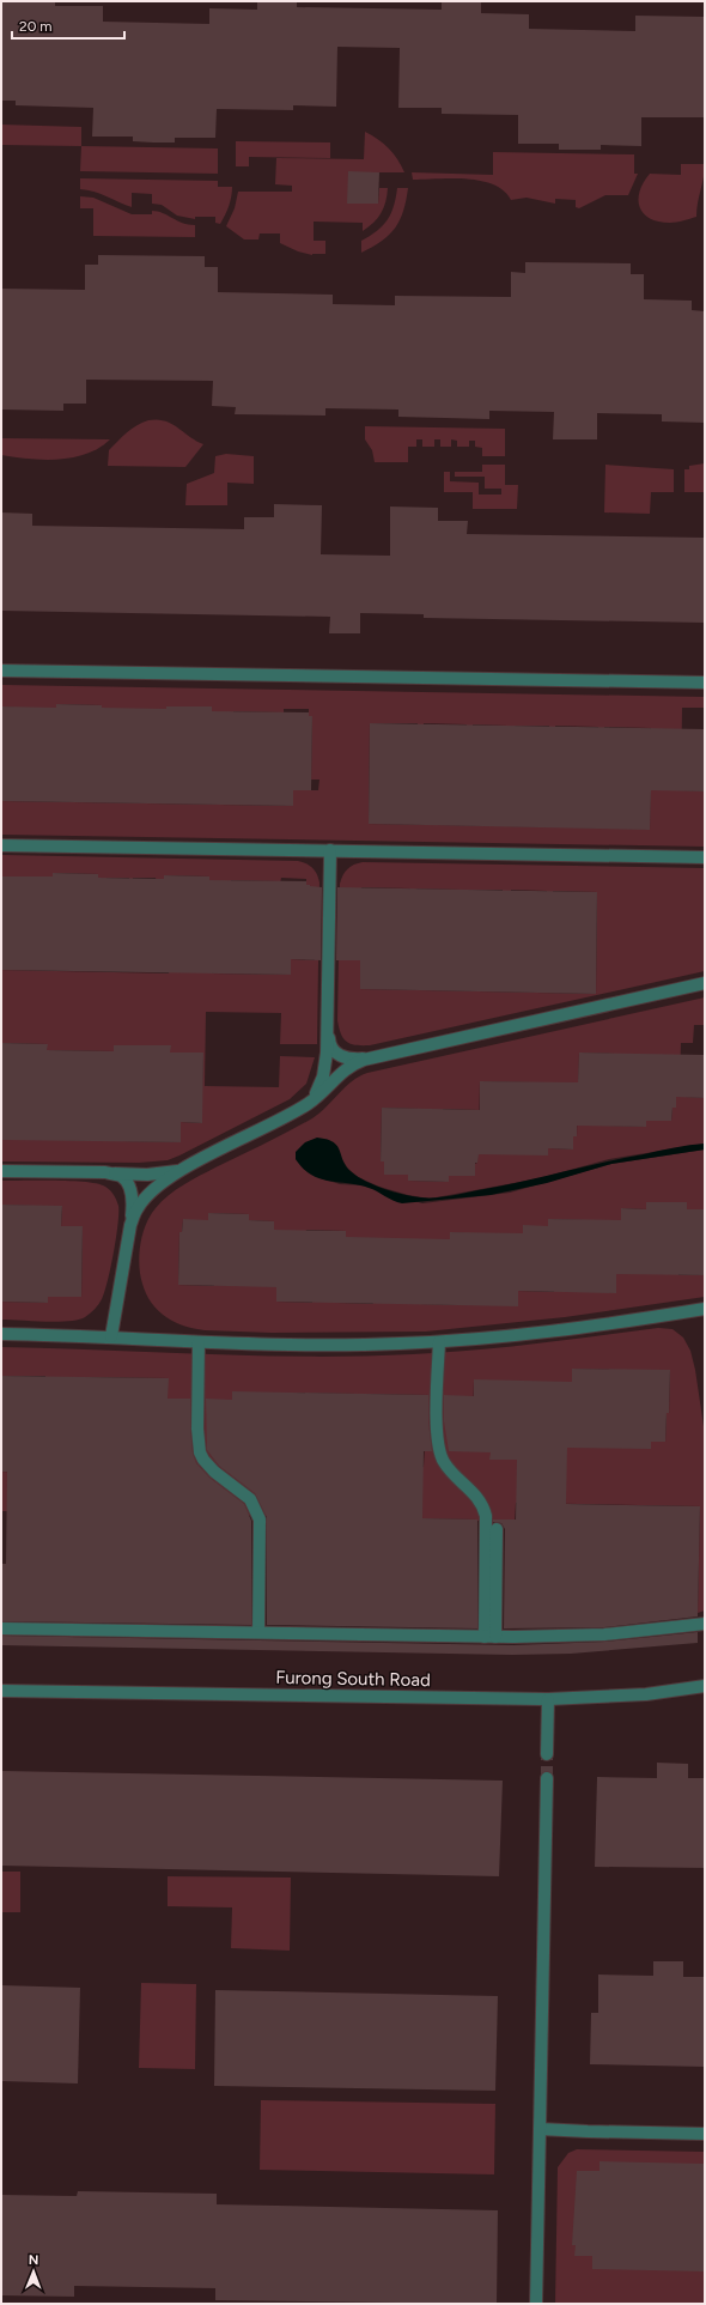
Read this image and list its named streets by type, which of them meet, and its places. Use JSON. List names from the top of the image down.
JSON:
{
  "streets": {
    "street": ["Furong South Road"]
  },
  "scale_bar": "20 m",
  "north": "top"
}
